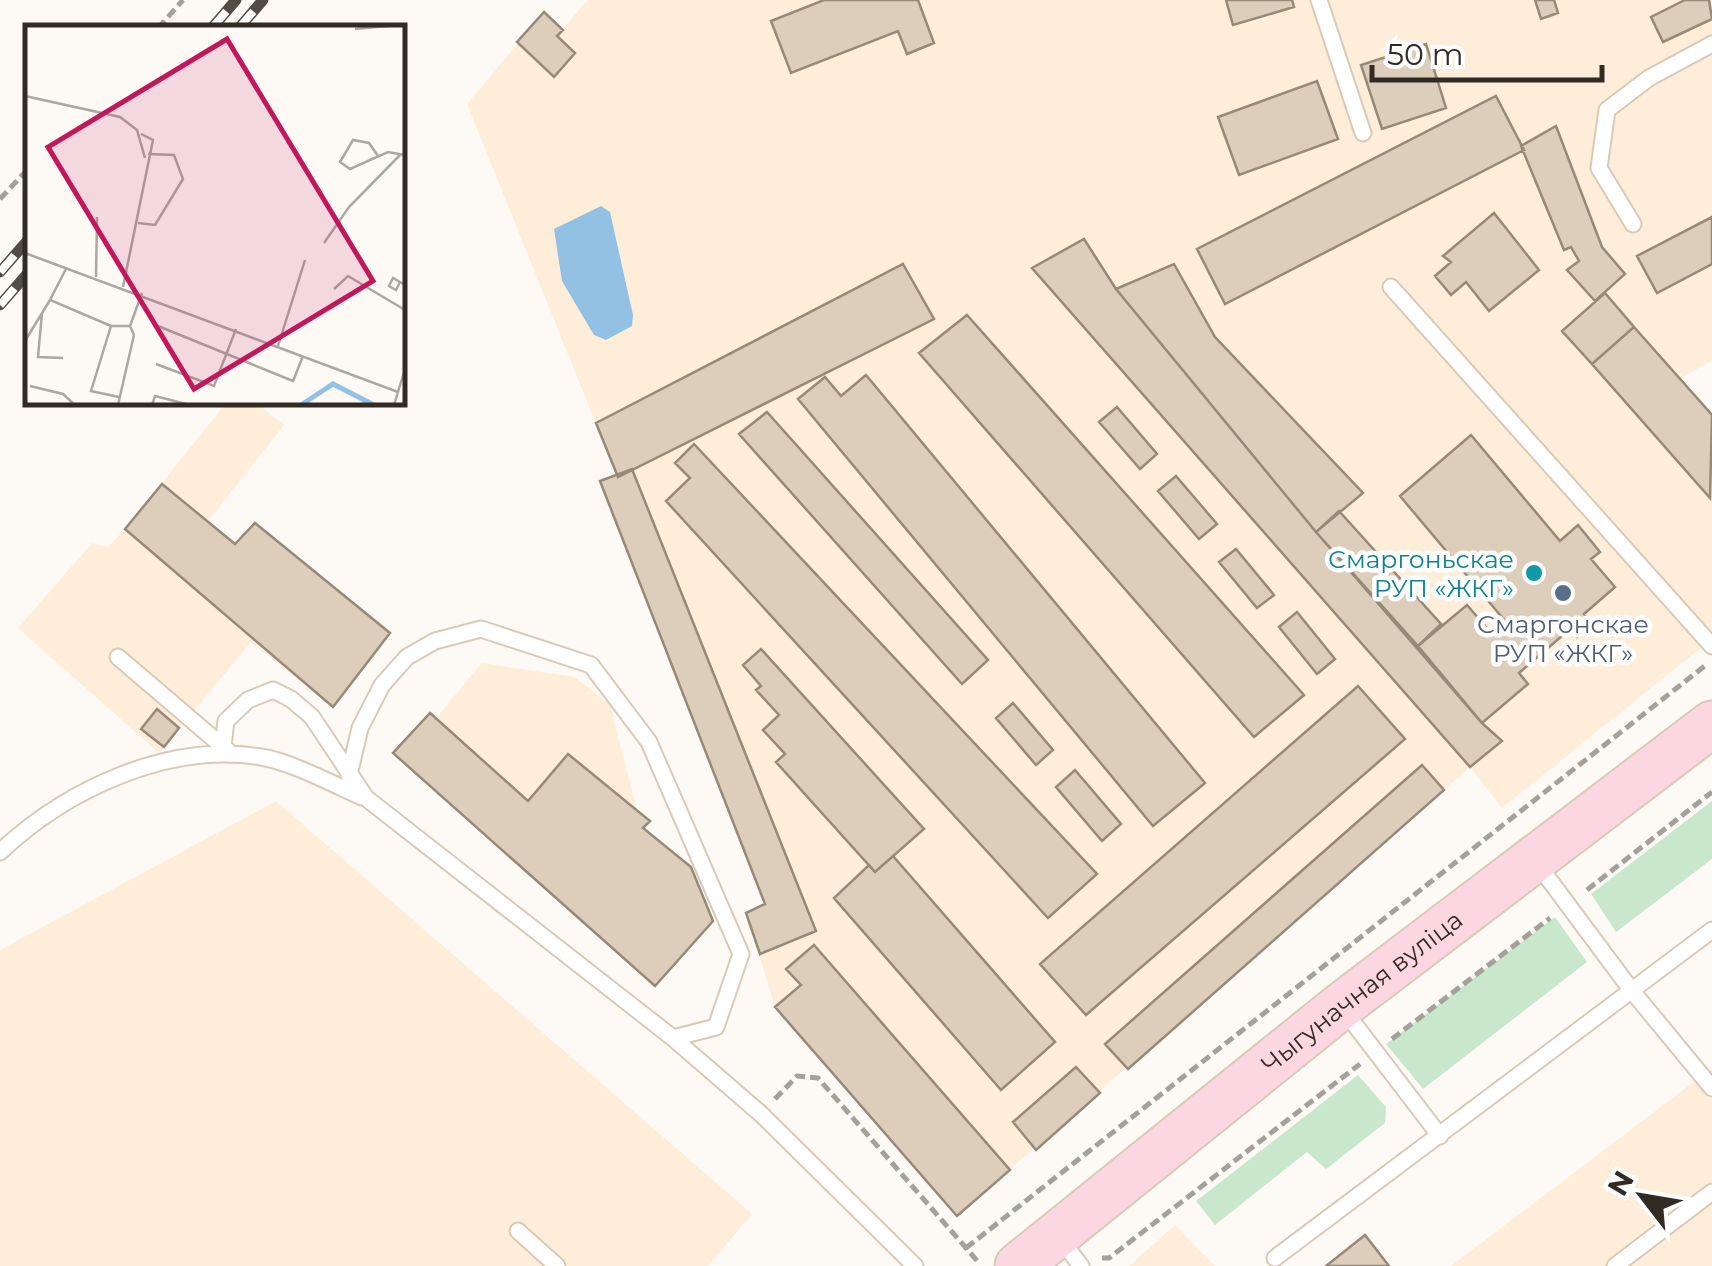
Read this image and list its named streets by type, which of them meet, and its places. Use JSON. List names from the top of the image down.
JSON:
{
  "streets": {
    "street": ["Чыгуначная вуліца"]
  },
  "places": ["Смаргоньскае РУП «ЖКГ»", "Смаргонскае РУП «ЖКГ»"],
  "scale_bar": "50 m",
  "north": "top left"
}
